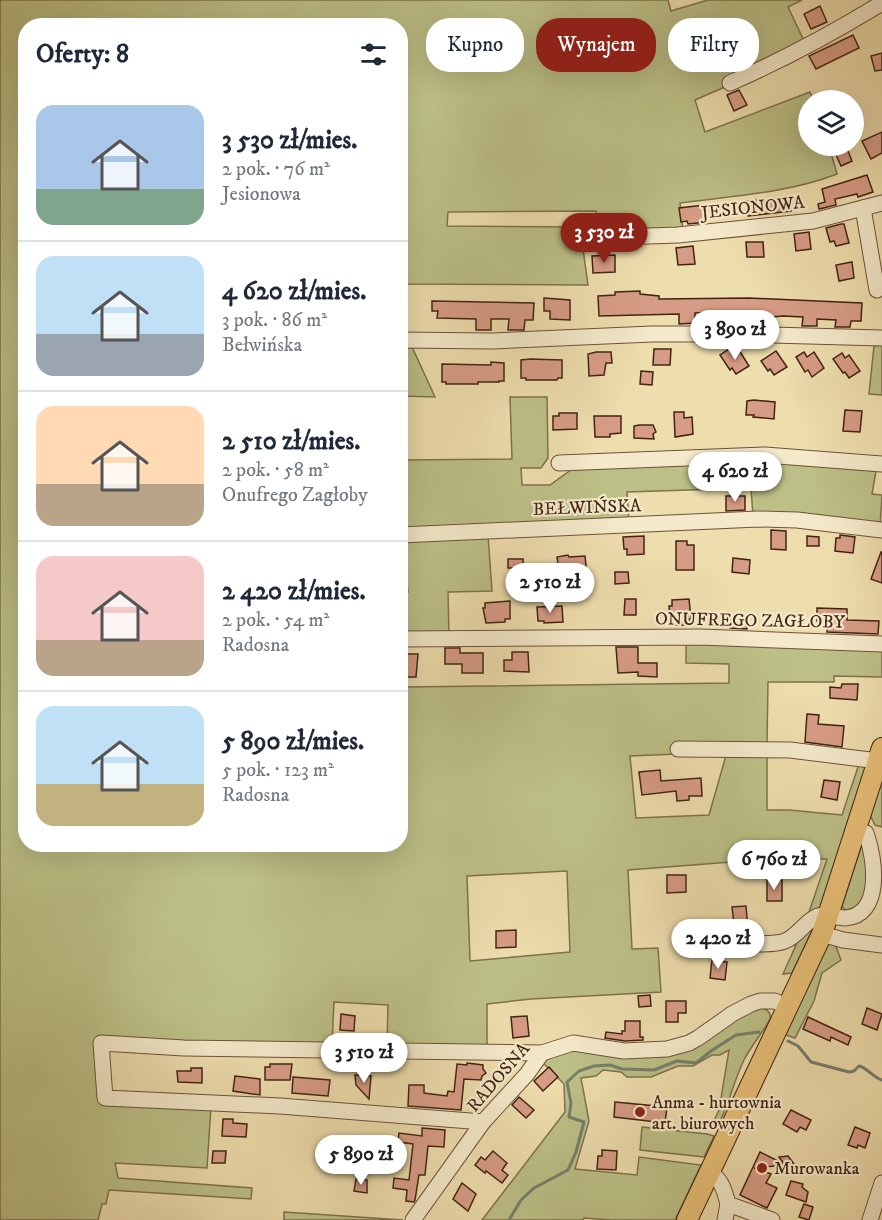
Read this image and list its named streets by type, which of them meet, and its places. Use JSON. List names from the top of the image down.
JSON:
{
  "streets": {
    "street": [
      "JESIONOWA",
      "BEŁWIŃSKA",
      "ONUFREGO ZAGŁOBY",
      "RADOSNA"
    ]
  },
  "places": ["Anma - hurtownia art. biurowych", "Murowanka"],
  "page": {
    "chip": ["Kupno", "Wynajem", "Filtry"],
    "heading": "Oferty: 8",
    "list": [
      {
        "name": "3 530 zł/mies.",
        "note": "2 pok. · 76 m² · Jesionowa"
      },
      {
        "name": "4 620 zł/mies.",
        "note": "3 pok. · 86 m² · Bełwińska"
      },
      {
        "name": "2 510 zł/mies.",
        "note": "2 pok. · 58 m² · Onufrego Zagłoby"
      },
      {
        "name": "2 420 zł/mies.",
        "note": "2 pok. · 54 m² · Radosna"
      },
      {
        "name": "5 890 zł/mies.",
        "note": "5 pok. · 123 m² · Radosna"
      }
    ],
    "price": [
      "3 530 zł",
      "3 890 zł",
      "4 620 zł",
      "2 510 zł",
      "6 760 zł",
      "2 420 zł",
      "3 510 zł",
      "5 890 zł"
    ]
  }
}
